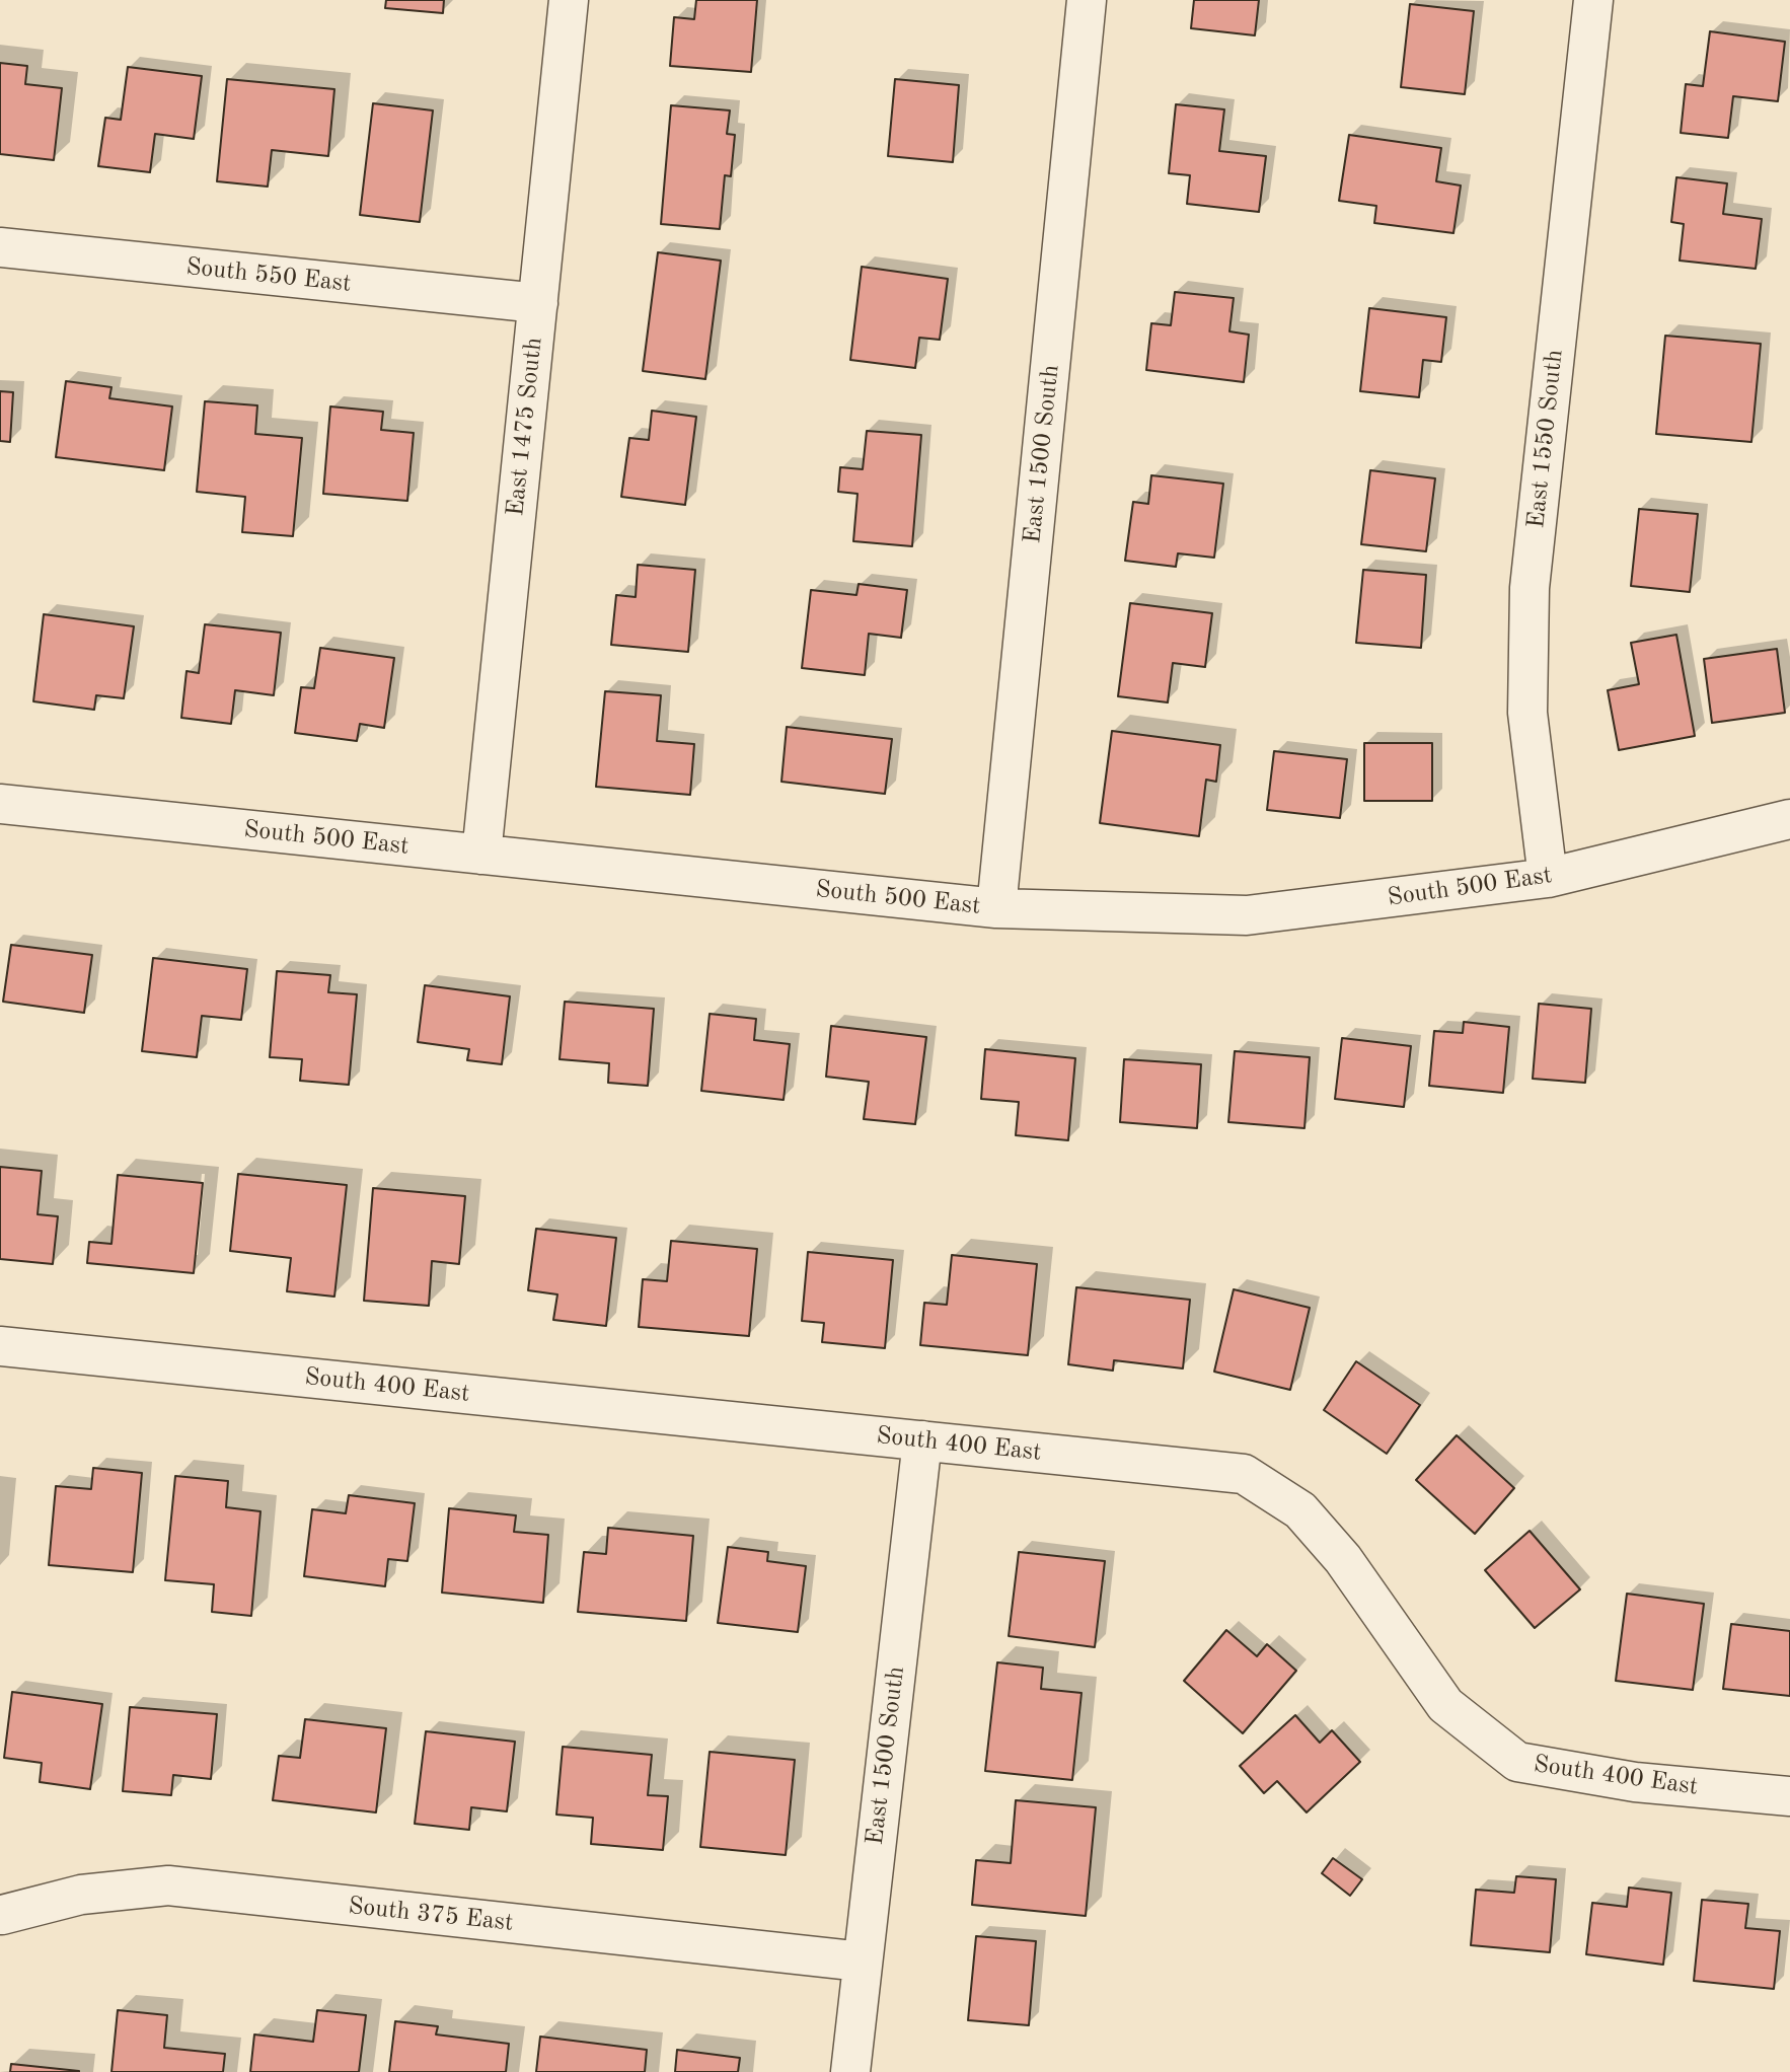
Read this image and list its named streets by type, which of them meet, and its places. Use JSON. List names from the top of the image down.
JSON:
{
  "streets": {
    "street": [
      "South 550 East",
      "East 1475 South",
      "East 1550 South",
      "East 1500 South",
      "South 500 East",
      "South 400 East",
      "South 375 East"
    ]
  },
  "crossings": [
    ["South 550 East", "East 1475 South"],
    ["East 1475 South", "South 500 East"],
    ["East 1550 South", "South 500 East"],
    ["East 1500 South", "South 500 East"],
    ["East 1500 South", "South 400 East"],
    ["East 1500 South", "South 375 East"]
  ]
}
